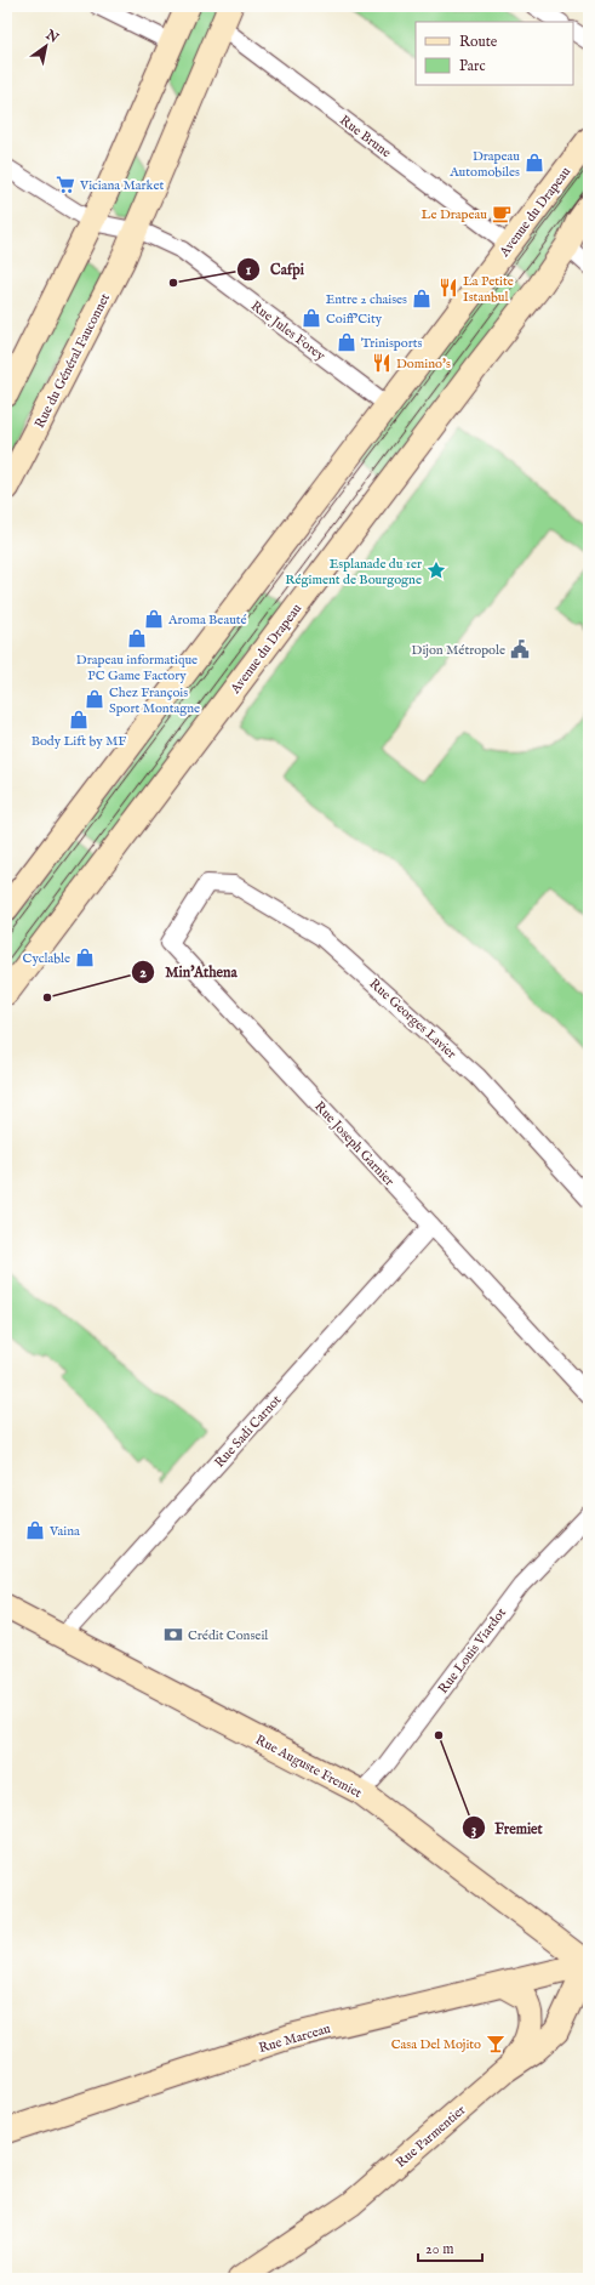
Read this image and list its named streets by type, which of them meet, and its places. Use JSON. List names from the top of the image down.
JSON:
{
  "streets": {
    "main road": [
      "Avenue du Drapeau",
      "Rue du Général Fauconnet",
      "Rue Auguste Fremiet",
      "Rue Marceau",
      "Rue Parmentier"
    ],
    "street": [
      "Rue Brune",
      "Rue Jules Forey",
      "Rue Georges Lavier",
      "Rue Joseph Garnier",
      "Rue Sadi Carnot",
      "Rue Louis Viardot"
    ]
  },
  "crossings": [
    ["Rue Brune", "Avenue du Drapeau"],
    ["Rue Brune", "Rue du Général Fauconnet"],
    ["Avenue du Drapeau", "Rue Jules Forey"],
    ["Rue Jules Forey", "Rue du Général Fauconnet"],
    ["Rue Georges Lavier", "Rue Joseph Garnier"],
    ["Rue Joseph Garnier", "Rue Sadi Carnot"],
    ["Rue Sadi Carnot", "Rue Auguste Fremiet"],
    ["Rue Louis Viardot", "Rue Auguste Fremiet"],
    ["Rue Auguste Fremiet", "Rue Marceau"],
    ["Rue Auguste Fremiet", "Rue Parmentier"],
    ["Rue Marceau", "Rue Parmentier"]
  ],
  "places": {
    "shop": [
      "Drapeau Automobiles",
      "Entre 2 chaises",
      "Coiff'City",
      "Trinisports",
      "Aroma Beauté",
      "Drapeau informatique PC Game Factory",
      "Chez François Sport Montagne",
      "Body Lift by MF",
      "Cyclable",
      "Vaina"
    ],
    "supermarket": ["Viciana Market"],
    "cafe": ["Le Drapeau"],
    "other": ["Cafpi", "Min'Athena", "Fremiet"],
    "restaurant": ["La Petite Istanbul", "Domino's"],
    "place": ["Esplanade du 1er Régiment de Bourgogne"],
    "public building": ["Dijon Métropole"],
    "bank": ["Crédit Conseil"],
    "bar": ["Casa Del Mojito"]
  },
  "legend": ["Route", "Parc"],
  "scale_bar": "20 m",
  "north": "top right"
}
